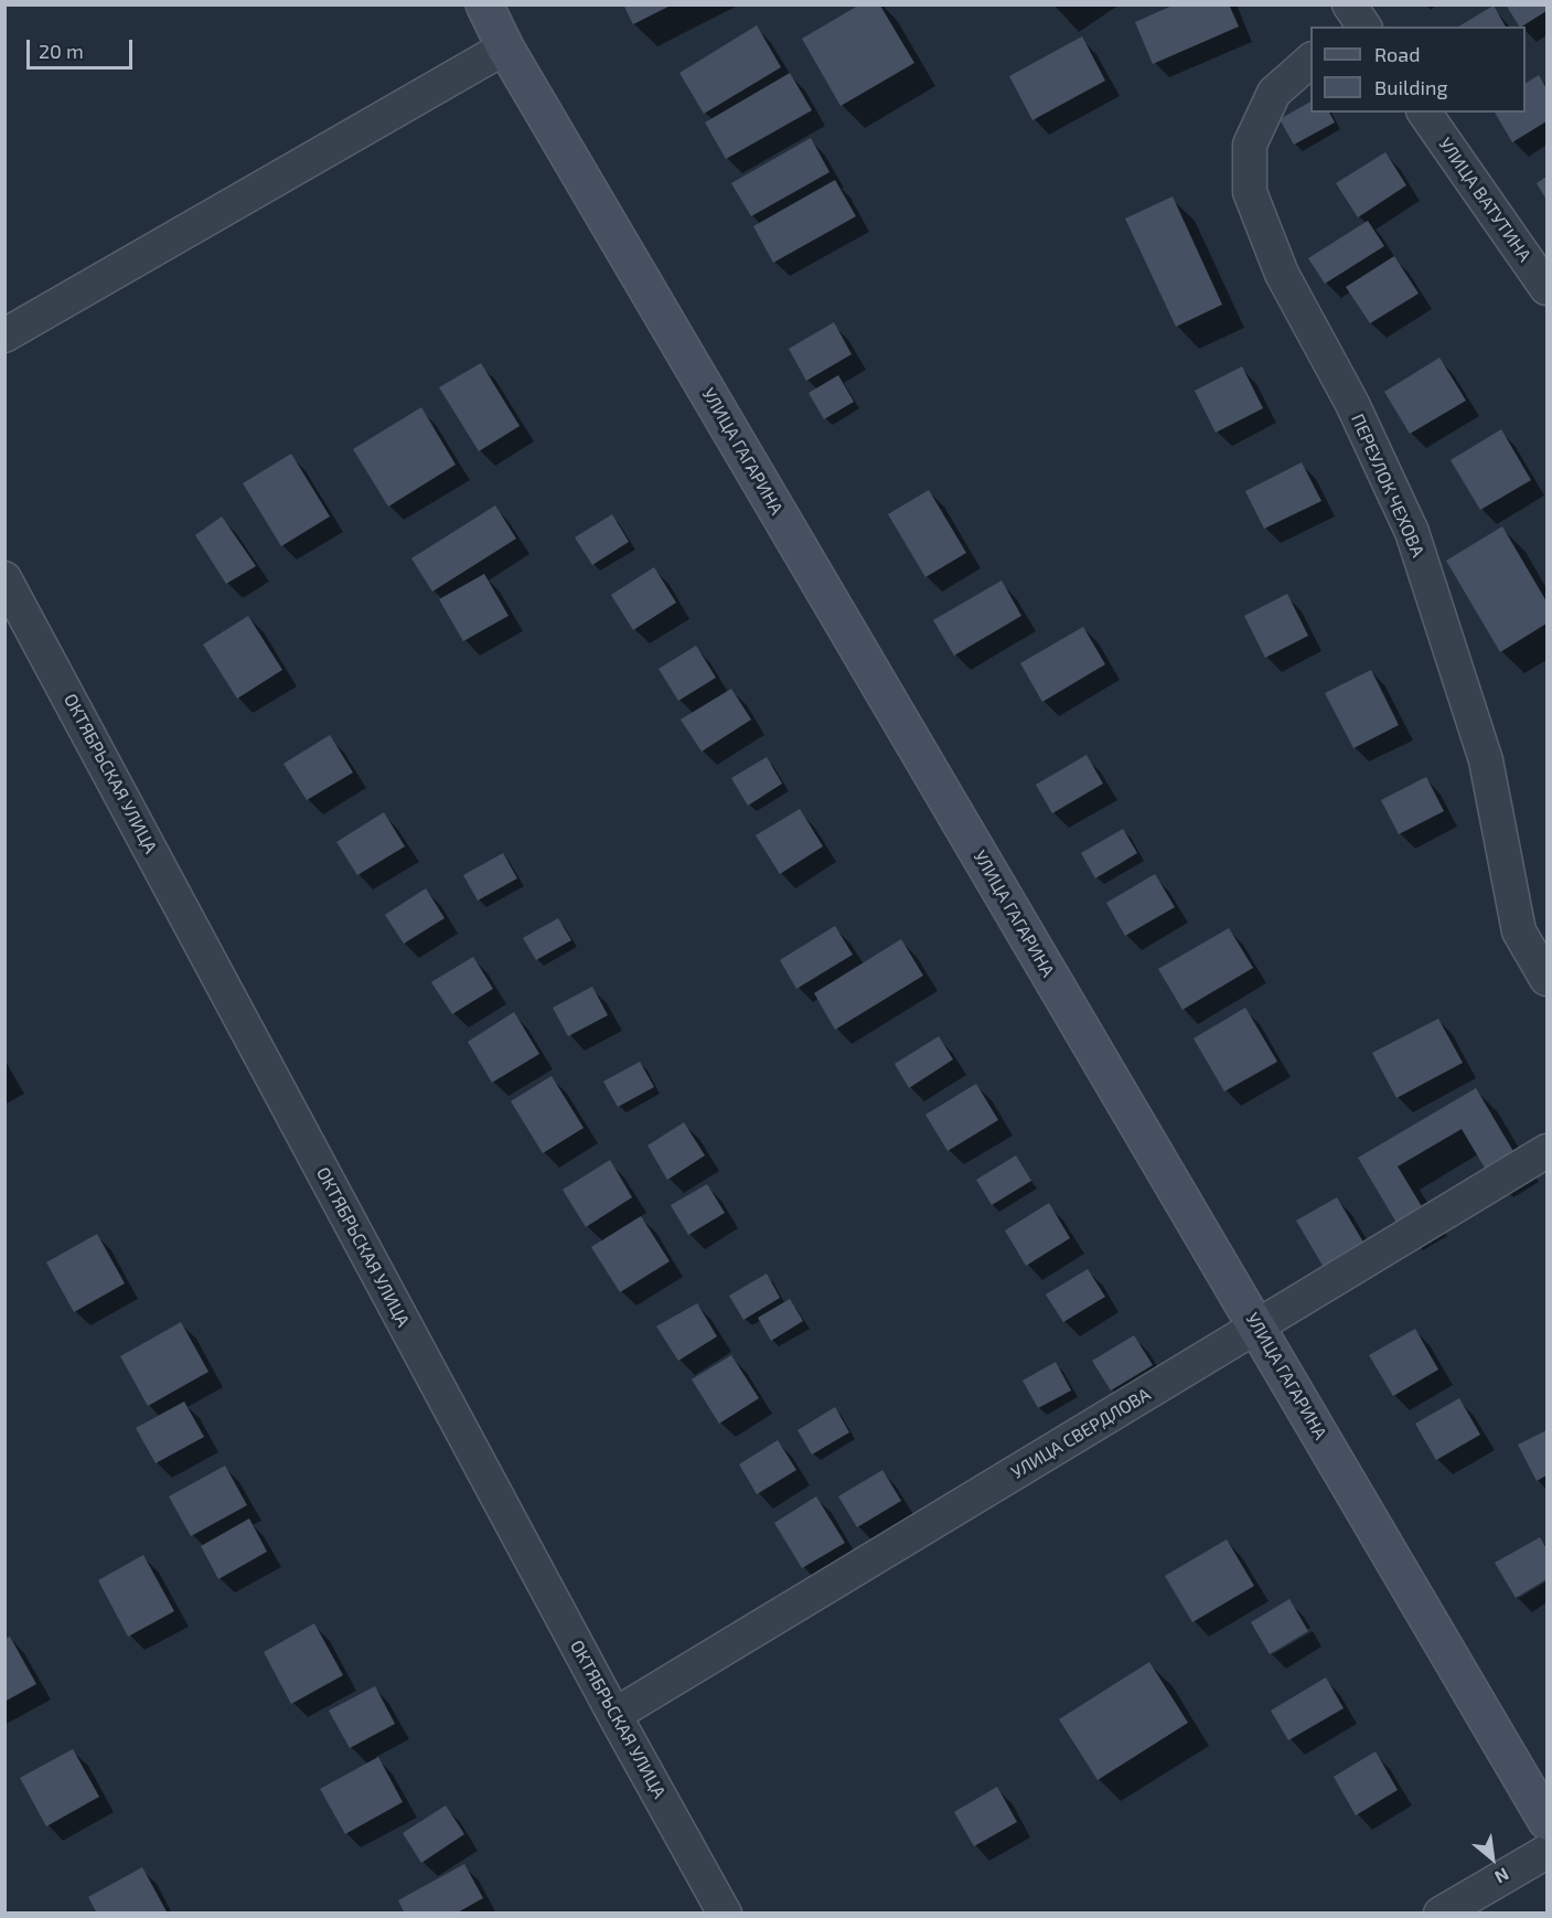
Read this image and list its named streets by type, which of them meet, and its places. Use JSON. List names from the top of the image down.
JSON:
{
  "streets": {
    "main road": ["УЛИЦА ГАГАРИНА"],
    "street": [
      "УЛИЦА ВАТУТИНА",
      "ПЕРЕУЛОК ЧЕХОВА",
      "ОКТЯБРЬСКАЯ УЛИЦА",
      "УЛИЦА СВЕРДЛОВА"
    ]
  },
  "crossings": [
    ["УЛИЦА ГАГАРИНА", "УЛИЦА СВЕРДЛОВА"],
    ["ОКТЯБРЬСКАЯ УЛИЦА", "УЛИЦА СВЕРДЛОВА"]
  ],
  "legend": ["Road", "Building"],
  "scale_bar": "20 m",
  "north": "bottom right"
}
